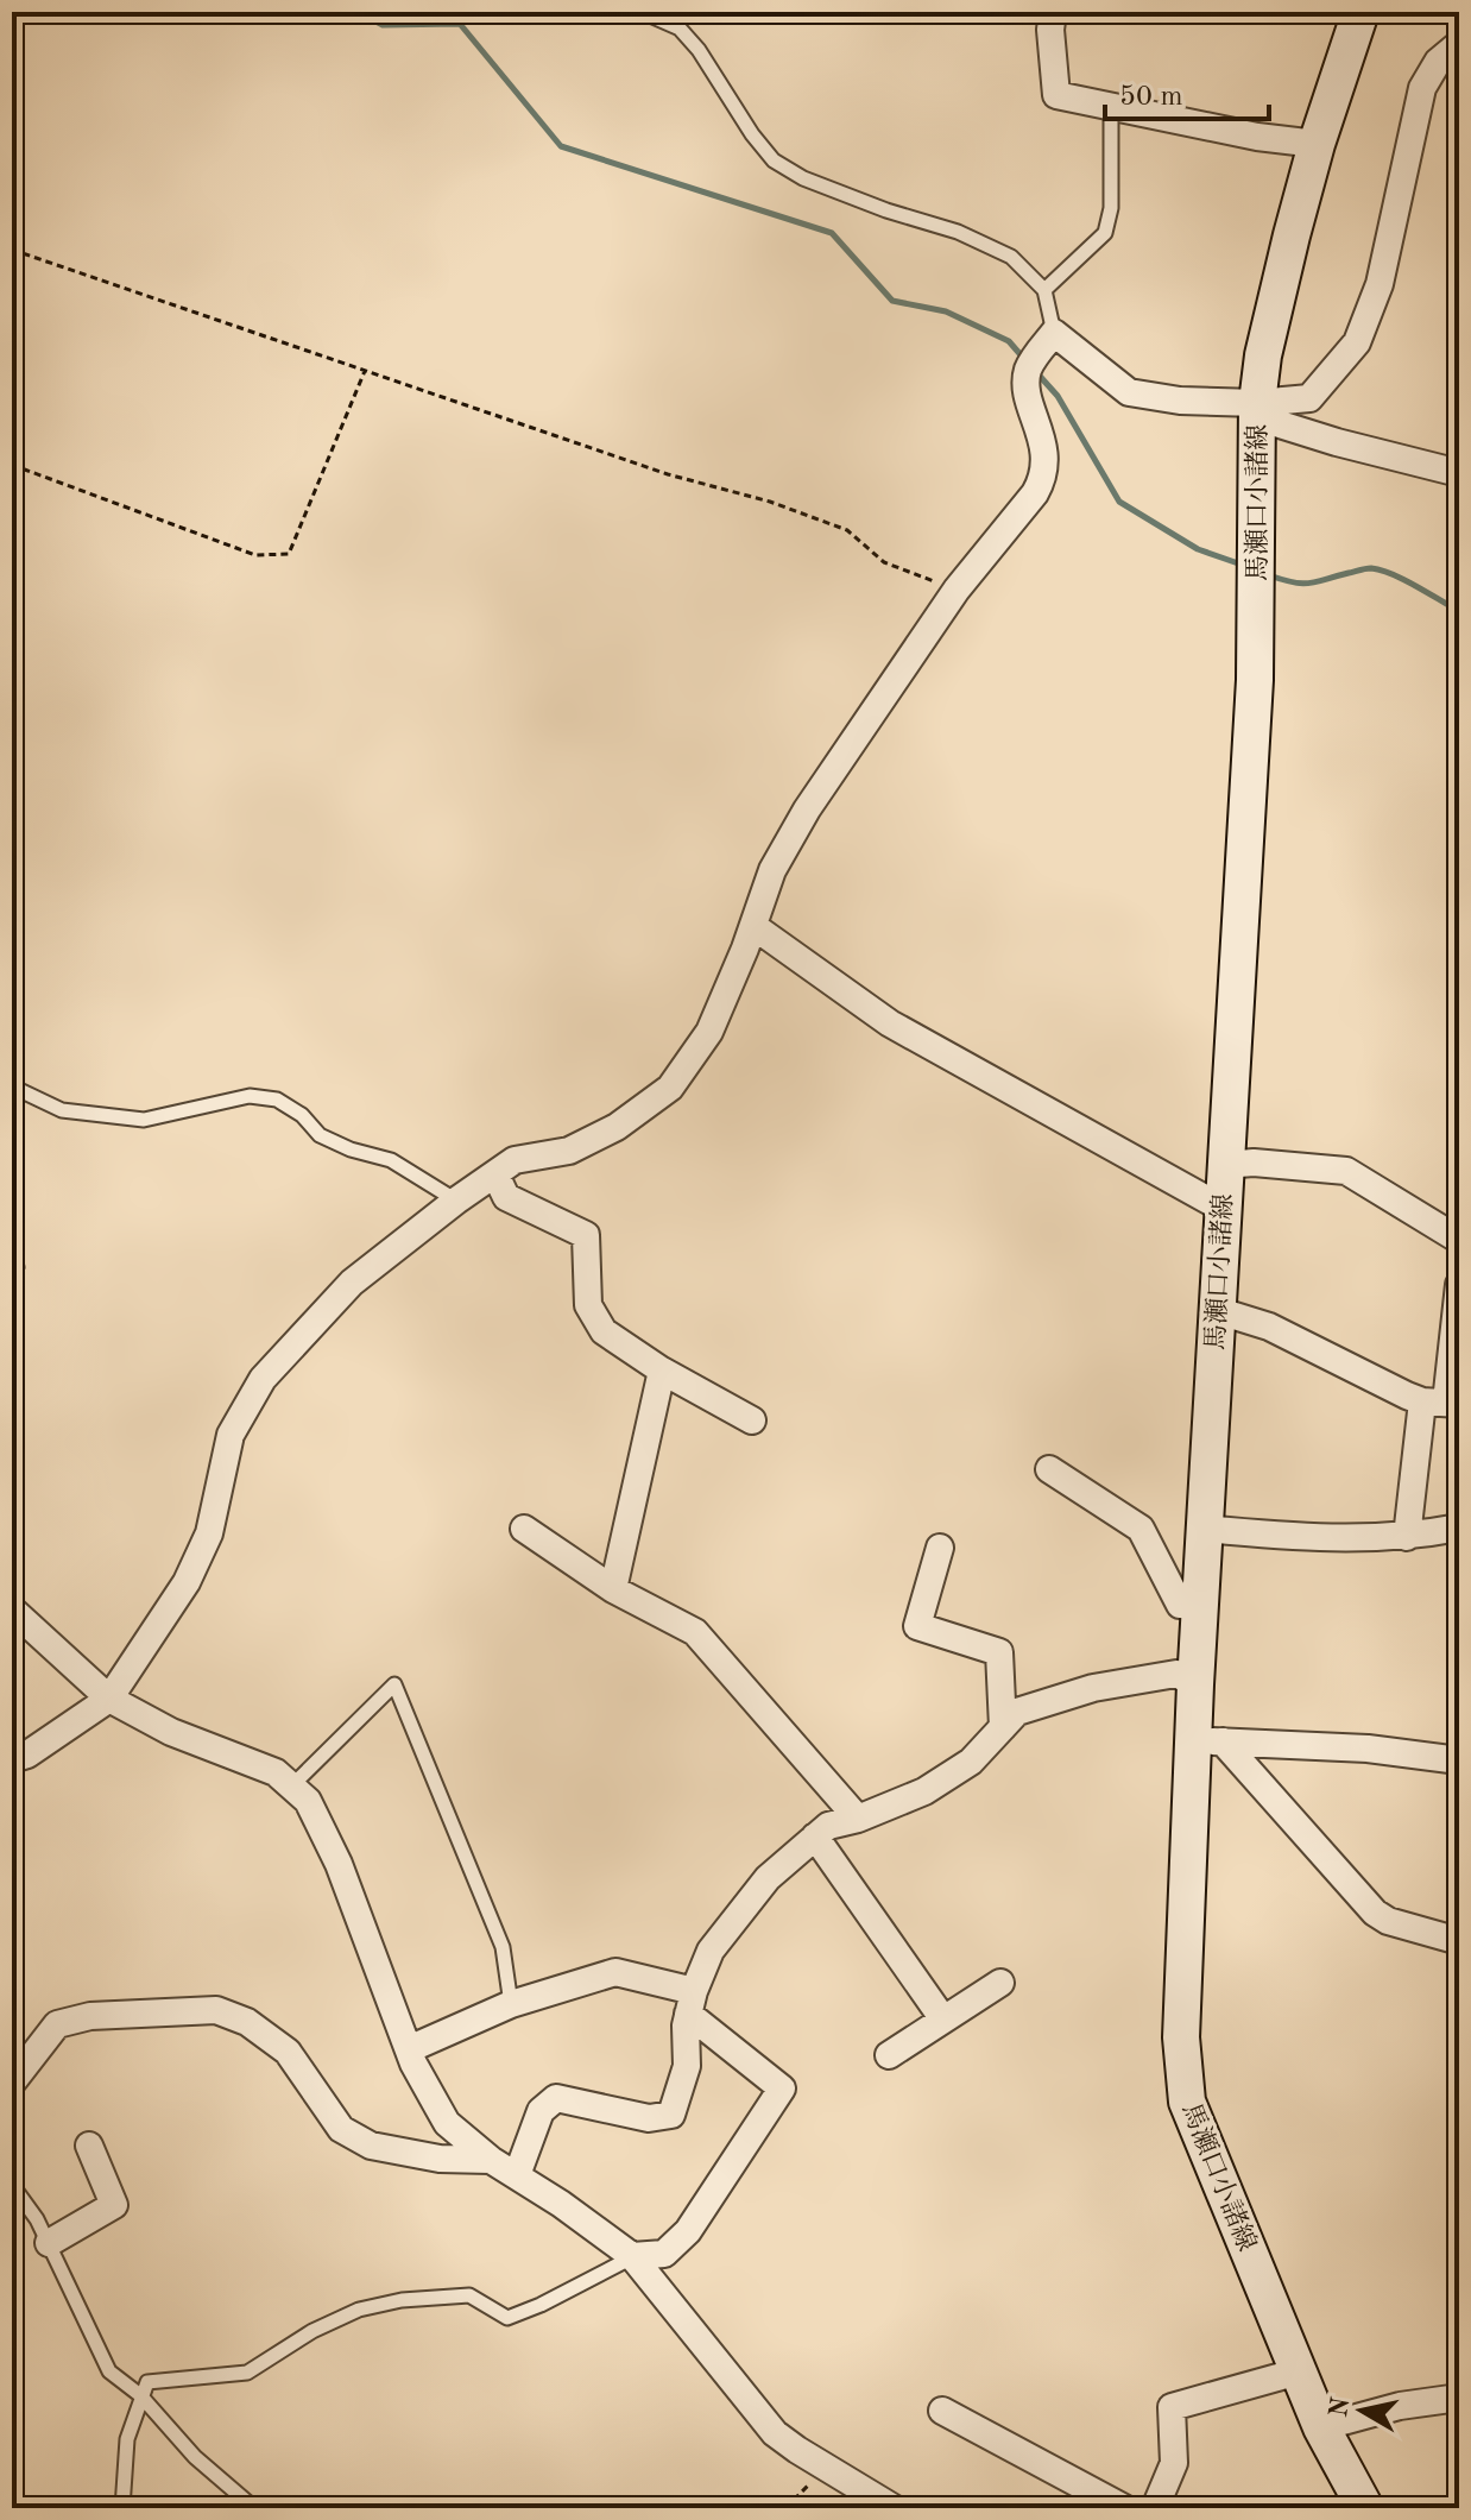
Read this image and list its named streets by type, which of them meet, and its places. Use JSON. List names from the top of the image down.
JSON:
{
  "streets": {
    "main road": ["馬瀬口小諸線"]
  },
  "scale_bar": "50 m",
  "north": "left"
}
